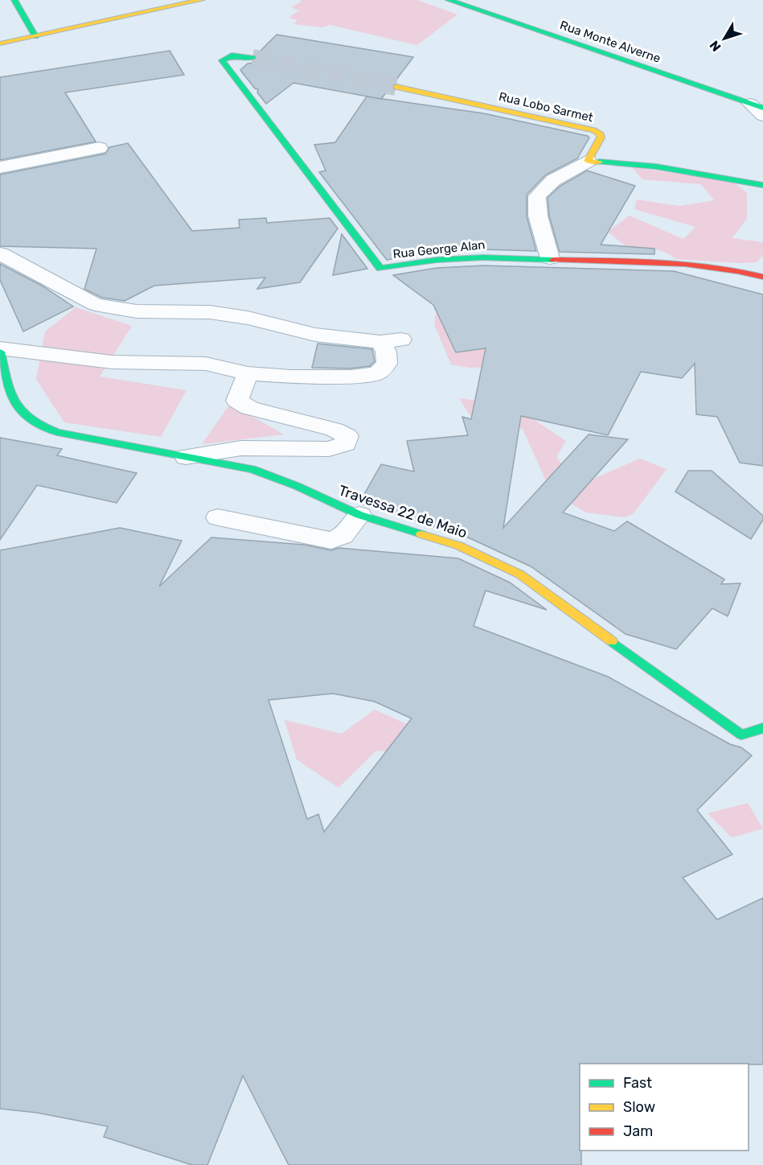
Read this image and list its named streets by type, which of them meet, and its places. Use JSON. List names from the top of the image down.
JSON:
{
  "streets": {
    "street": [
      "Rua Monte Alverne",
      "Rua Lobo Sarmet",
      "Rua George Alan",
      "Travessa 22 de Maio"
    ]
  },
  "legend": ["Fast", "Slow", "Jam"],
  "north": "bottom left"
}
